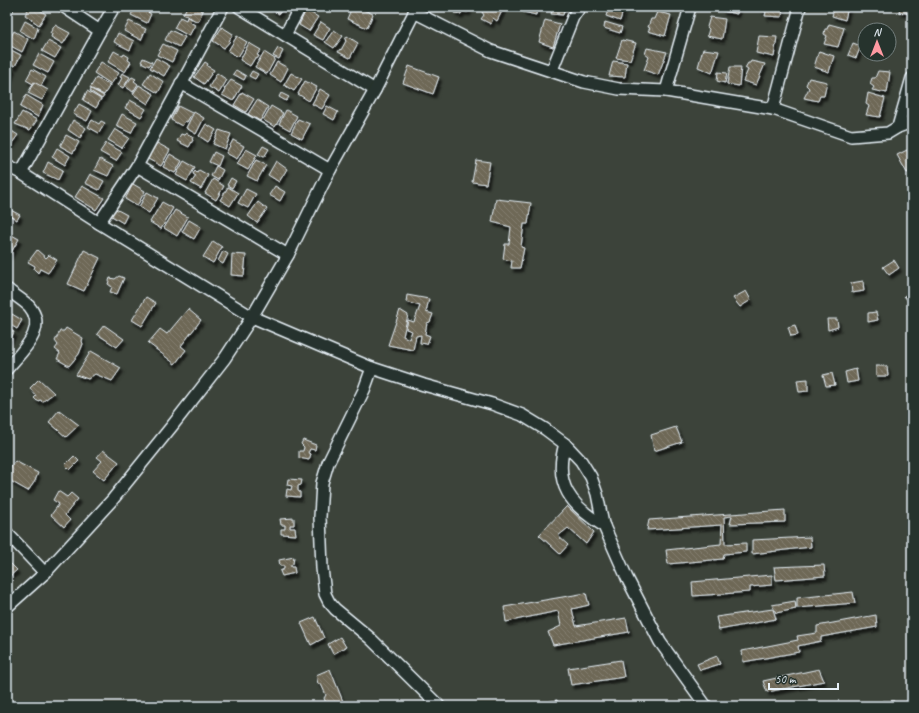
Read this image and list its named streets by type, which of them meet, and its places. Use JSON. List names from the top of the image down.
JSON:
{
  "scale_bar": "50 m",
  "north": "top"
}
